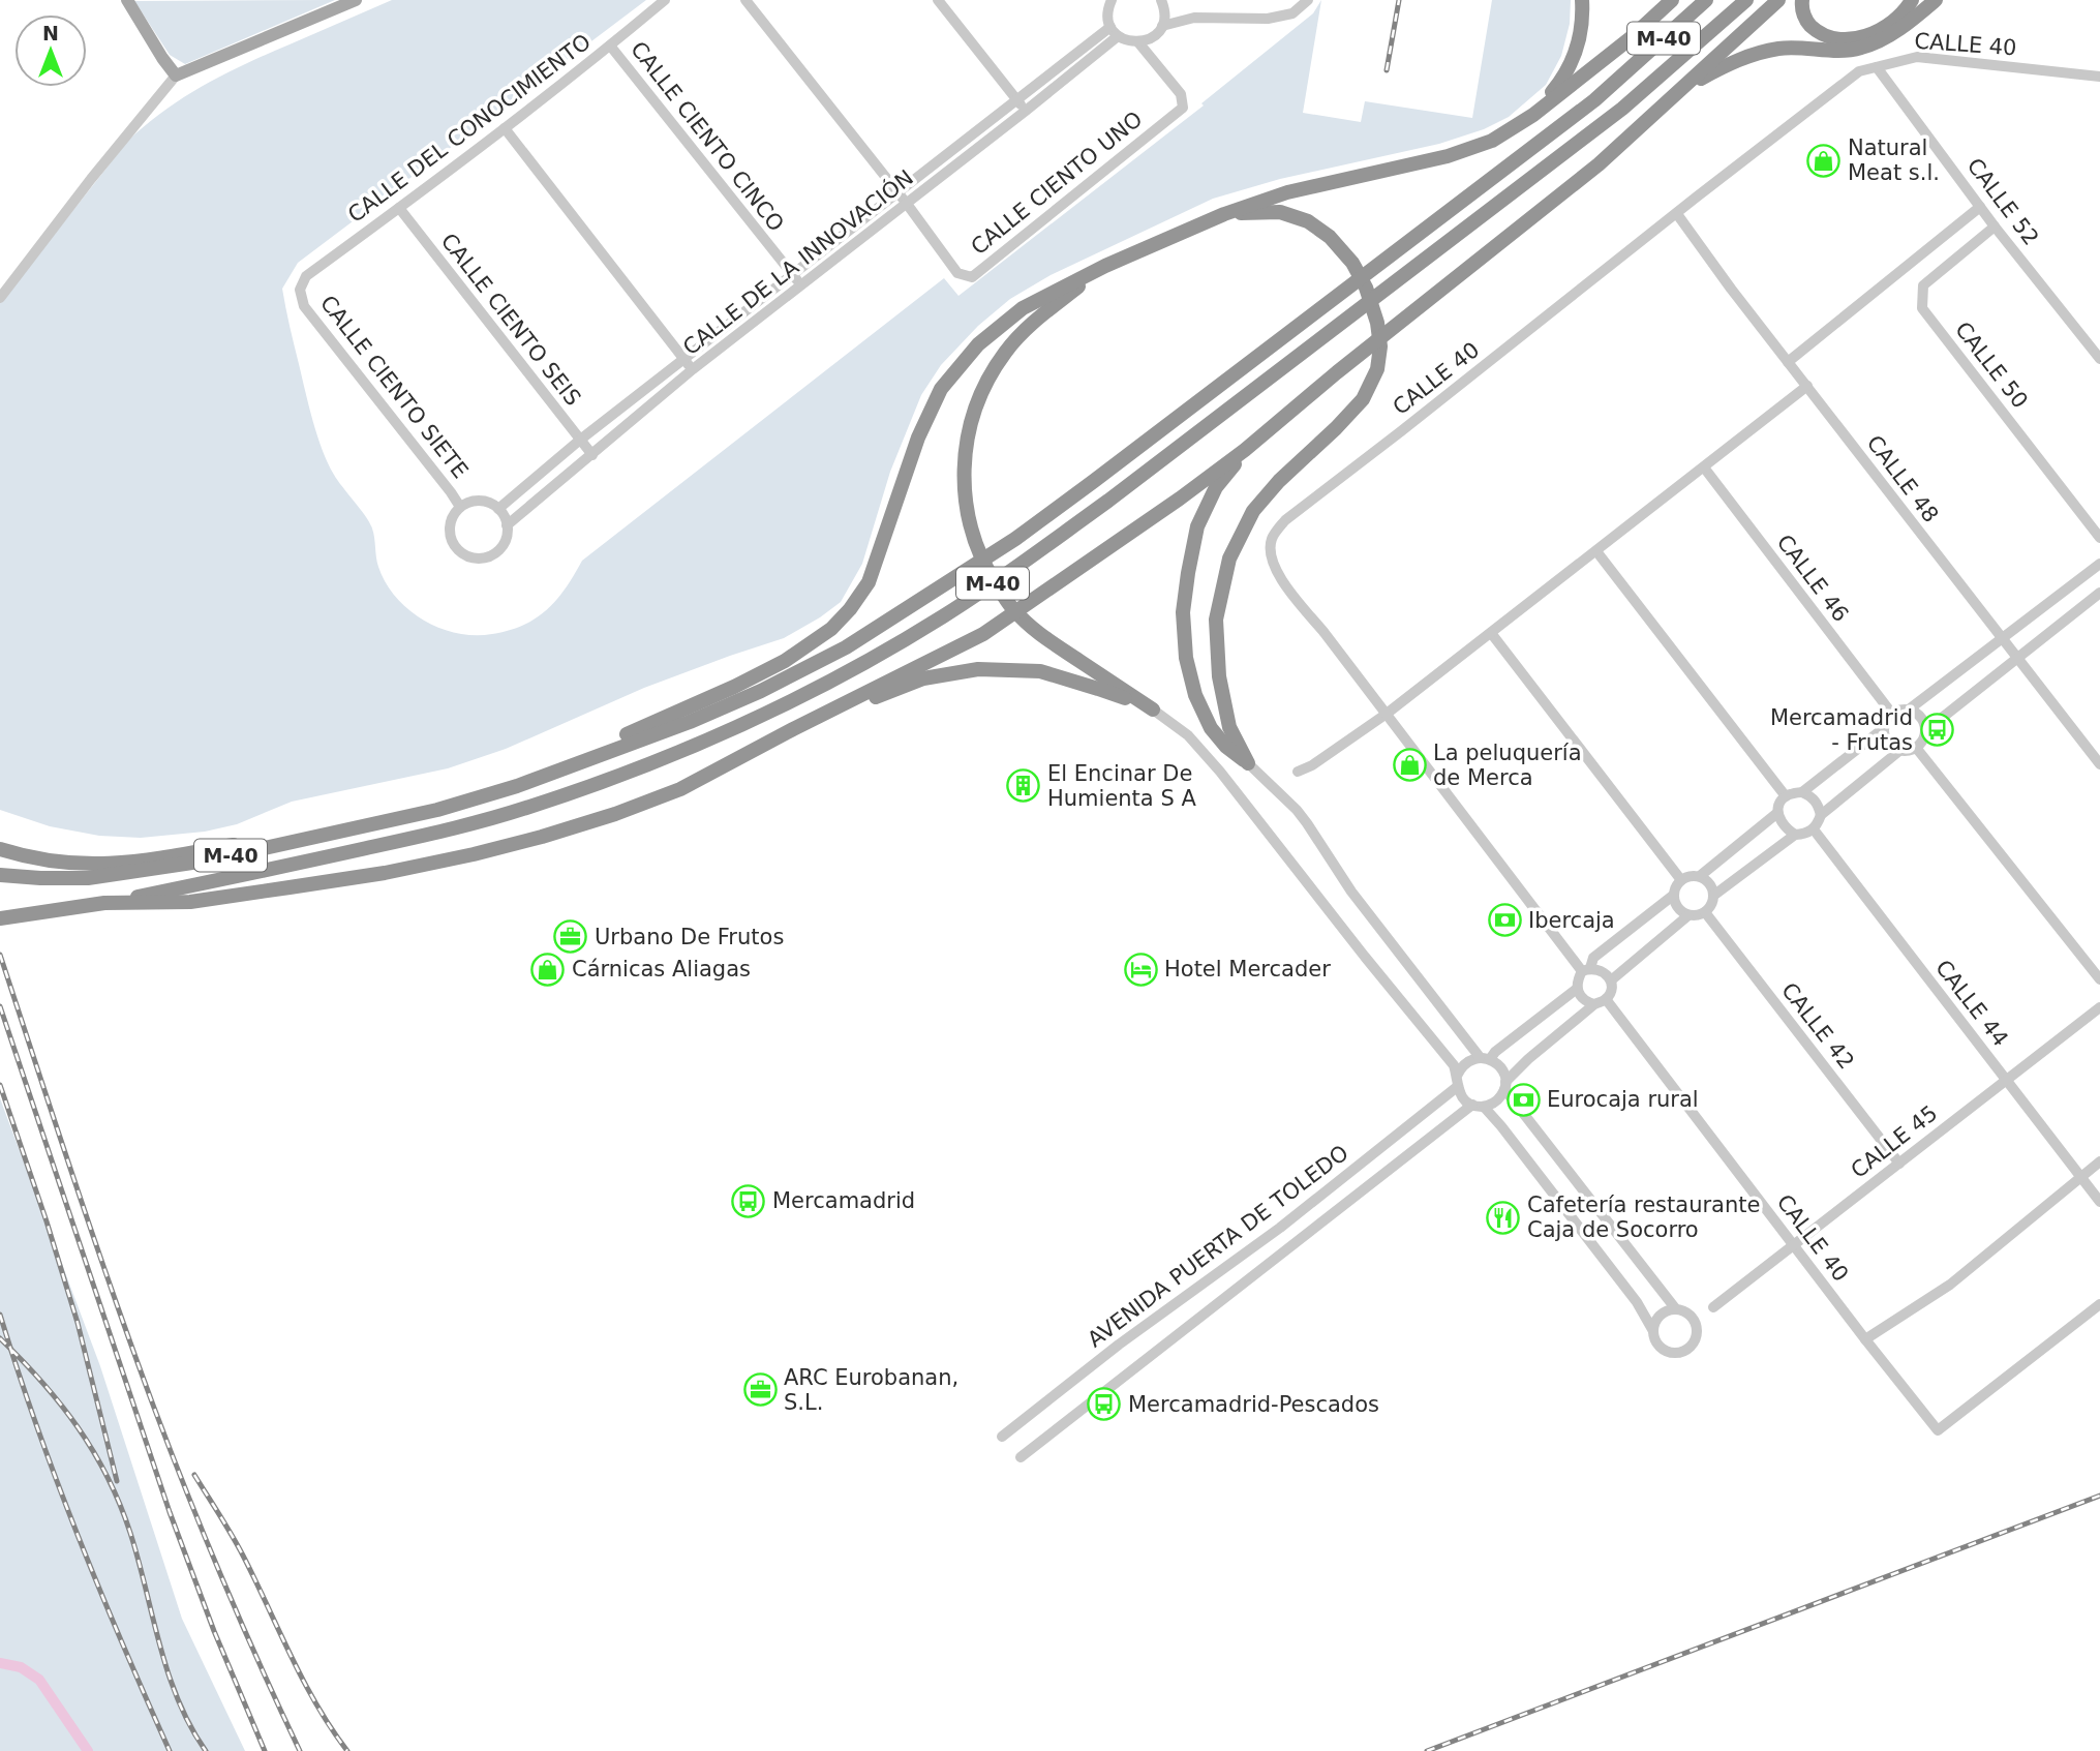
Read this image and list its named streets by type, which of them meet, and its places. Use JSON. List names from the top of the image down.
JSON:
{
  "streets": {
    "highway": ["M-40"],
    "street": [
      "CALLE 40",
      "CALLE DEL CONOCIMIENTO",
      "CALLE CIENTO CINCO",
      "CALLE CIENTO UNO",
      "CALLE 52",
      "CALLE DE LA INNOVACIÓN",
      "CALLE CIENTO SEIS",
      "CALLE 50",
      "CALLE CIENTO SIETE",
      "CALLE 48",
      "CALLE 46",
      "CALLE 44",
      "CALLE 42",
      "CALLE 45",
      "AVENIDA PUERTA DE TOLEDO"
    ]
  },
  "crossings": [
    ["CALLE 40", "CALLE 52"],
    ["CALLE 40", "CALLE 48"],
    ["CALLE 40", "CALLE 45"],
    ["CALLE DEL CONOCIMIENTO", "CALLE CIENTO CINCO"],
    ["CALLE DEL CONOCIMIENTO", "CALLE CIENTO SEIS"],
    ["CALLE DEL CONOCIMIENTO", "CALLE CIENTO SIETE"],
    ["CALLE CIENTO CINCO", "CALLE DE LA INNOVACIÓN"],
    ["CALLE CIENTO UNO", "CALLE DE LA INNOVACIÓN"],
    ["CALLE 52", "CALLE 50"],
    ["CALLE DE LA INNOVACIÓN", "CALLE CIENTO SEIS"],
    ["CALLE DE LA INNOVACIÓN", "CALLE CIENTO SIETE"],
    ["CALLE 44", "CALLE 45"],
    ["CALLE 42", "CALLE 45"]
  ],
  "places": {
    "shop": ["Natural Meat s.l.", "La peluquería de Merca", "Cárnicas Aliagas"],
    "bus stop": ["Mercamadrid - Frutas", "Mercamadrid", "Mercamadrid-Pescados"],
    "building": ["El Encinar De Humienta S A"],
    "bank": ["Ibercaja", "Eurocaja rural"],
    "office": ["Urbano De Frutos", "ARC Eurobanan, S.L."],
    "hotel": ["Hotel Mercader"],
    "restaurant": ["Cafetería restaurante Caja de Socorro"]
  },
  "north": "top"
}
